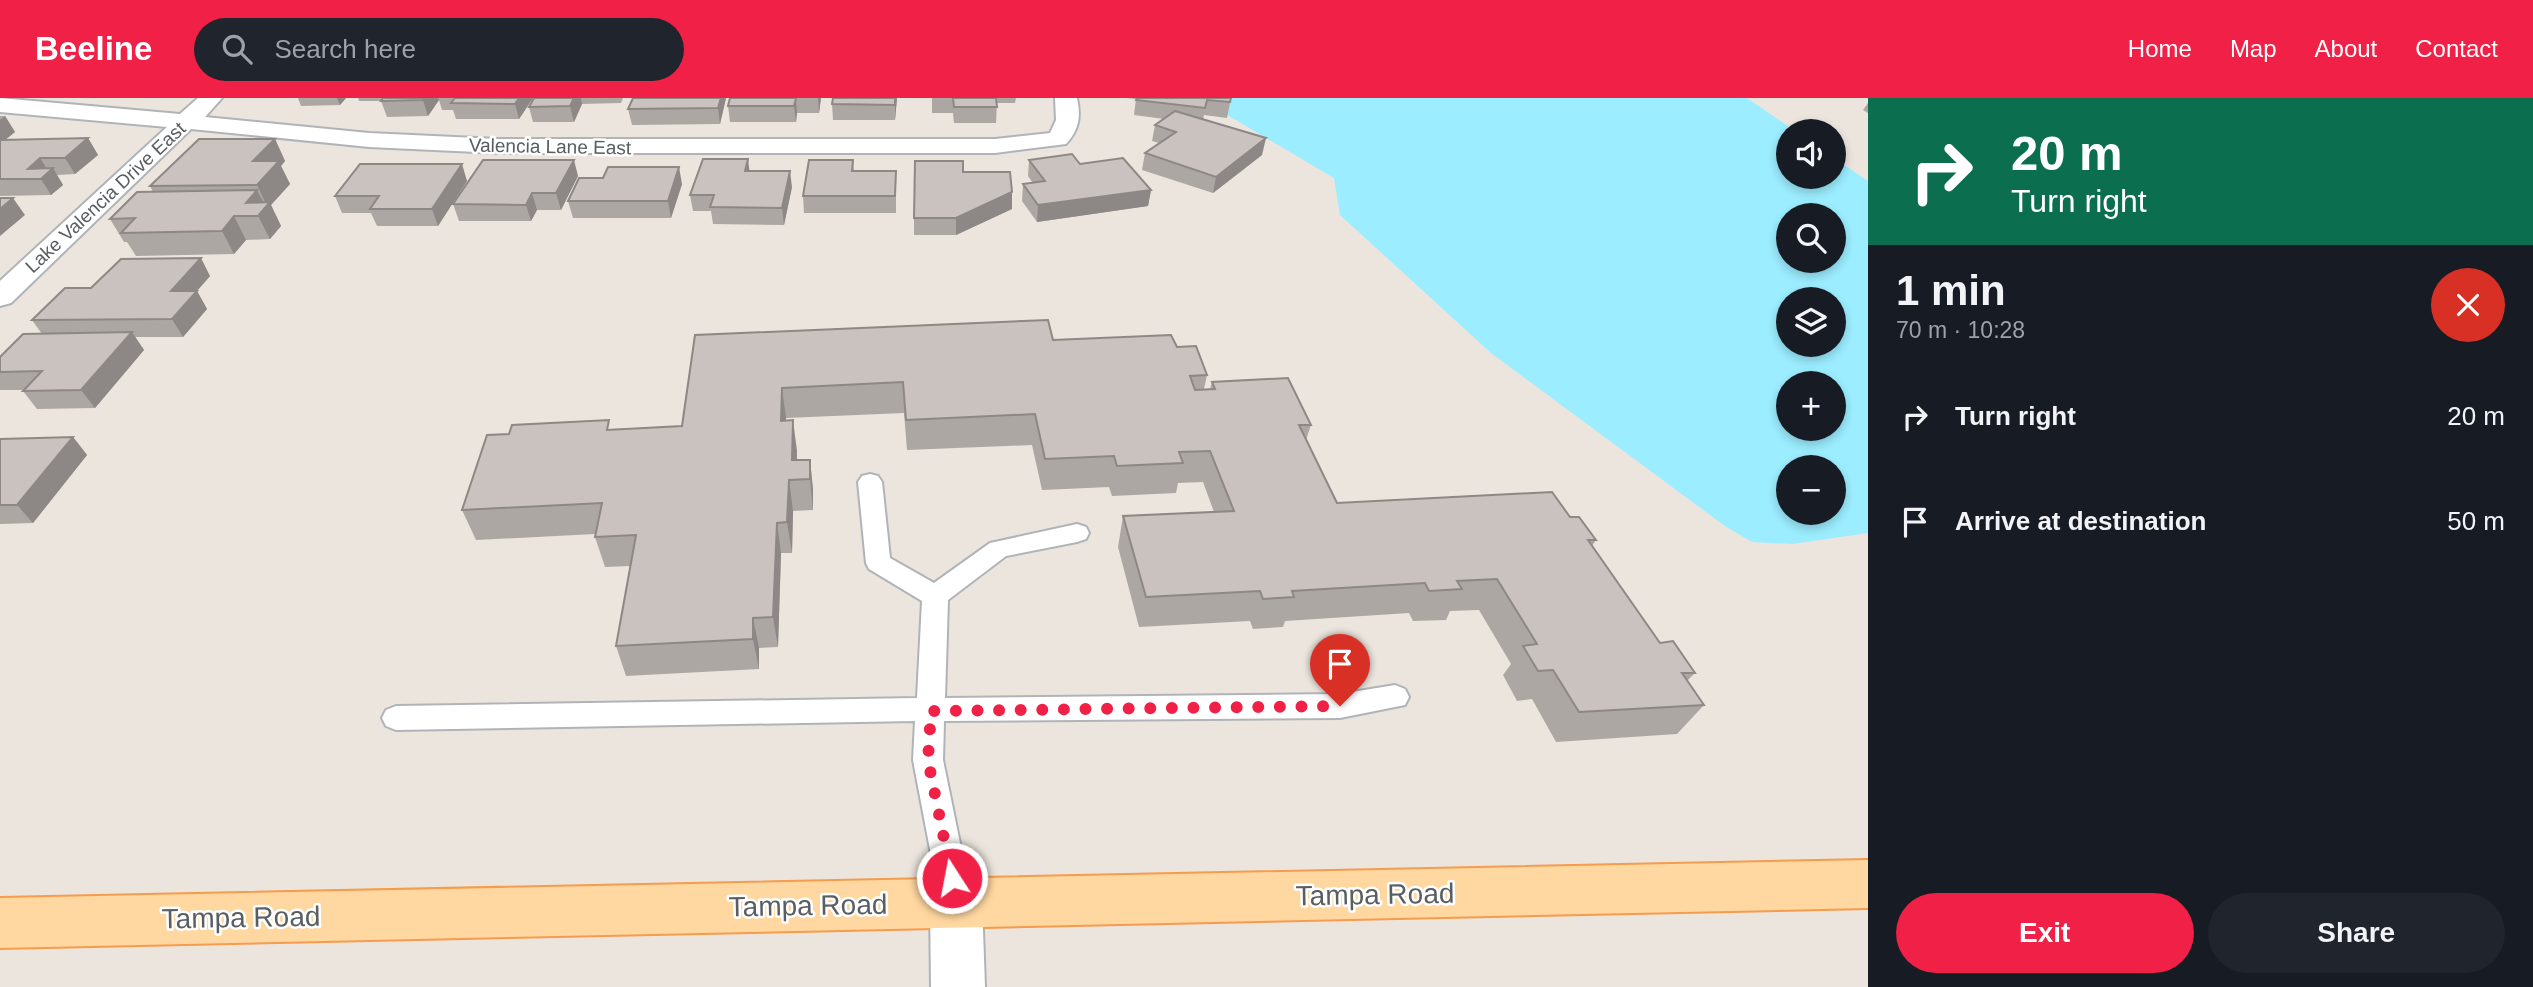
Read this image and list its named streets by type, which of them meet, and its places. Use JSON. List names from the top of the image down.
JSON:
{
  "streets": {
    "main road": ["Tampa Road"],
    "street": ["Valencia Lane East", "Lake Valencia Drive East"]
  },
  "crossings": [
    ["Valencia Lane East", "Lake Valencia Drive East"]
  ],
  "page": {
    "header": "Beeline",
    "search": "Search here",
    "nav": [
      "Home",
      "Map",
      "About",
      "Contact"
    ],
    "turn": ["20 m", "Turn right"],
    "map_buttons": ["+", "−"],
    "heading": ["1 min", "70 m · 10:28"],
    "list": [
      {
        "name": "Turn right",
        "value": "20 m"
      },
      {
        "name": "Arrive at destination",
        "value": "50 m"
      }
    ],
    "buttons": ["Exit", "Share"]
  }
}
